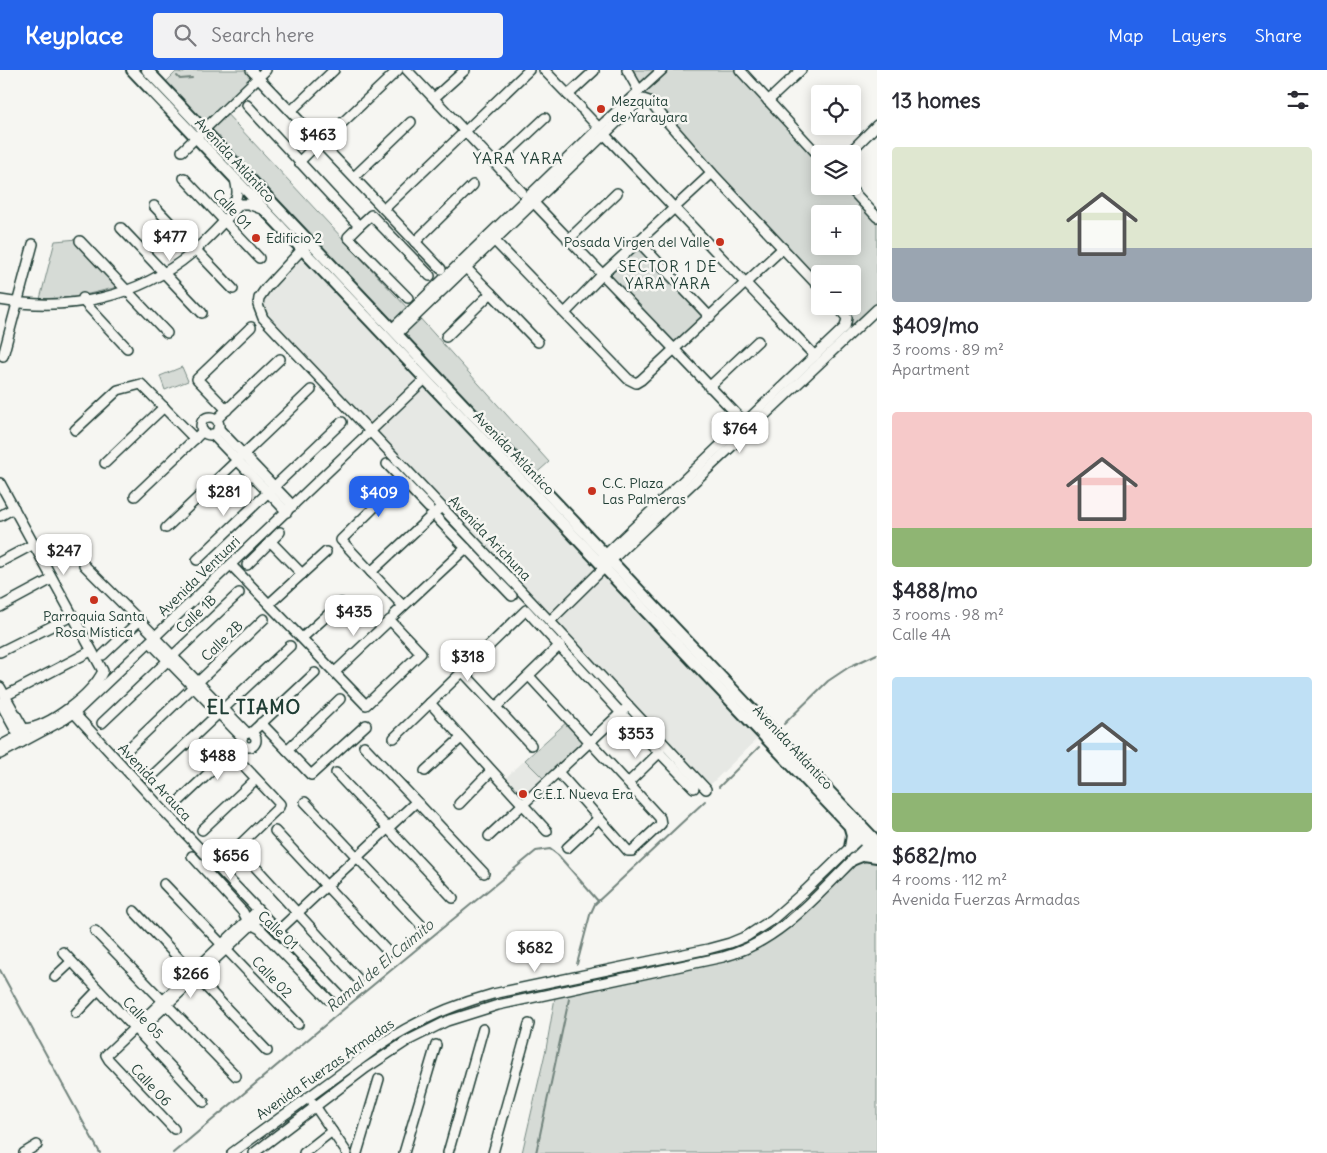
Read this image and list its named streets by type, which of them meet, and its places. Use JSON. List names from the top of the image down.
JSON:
{
  "streets": {
    "main road": ["Avenida Atlántico"],
    "street": [
      "Calle 01",
      "Avenida Arichuna",
      "Avenida Ventuari",
      "Calle 1B",
      "Calle 2B",
      "Avenida Arauca",
      "Calle 02",
      "Calle 05",
      "Avenida Fuerzas Armadas",
      "Calle 06"
    ]
  },
  "crossings": [
    ["Avenida Atlántico", "Avenida Arichuna"],
    ["Avenida Atlántico", "Avenida Ventuari"],
    ["Avenida Atlántico", "Avenida Fuerzas Armadas"],
    ["Avenida Arichuna", "Avenida Ventuari"],
    ["Avenida Ventuari", "Avenida Arauca"],
    ["Calle 05", "Calle 06"]
  ],
  "districts": ["YARA YARA", "SECTOR 1 DE YARA YARA", "EL TIAMO"],
  "water": ["Ramal de El Caimito"],
  "places": [
    "Mezquita de Yarayara",
    "Edificio 2",
    "Posada Virgen del Valle",
    "C.C. Plaza Las Palmeras",
    "Parroquia Santa Rosa Mística",
    "C.E.I. Nueva Era"
  ],
  "page": {
    "header": "Keyplace",
    "search": "Search here",
    "nav": ["Map", "Layers", "Share"],
    "heading": "13 homes",
    "map_buttons": ["+", "−"],
    "price": [
      "$463",
      "$477",
      "$764",
      "$281",
      "$409",
      "$247",
      "$435",
      "$318",
      "$353",
      "$488",
      "$656",
      "$682",
      "$266"
    ],
    "list": [
      {
        "name": "$409/mo",
        "note": "3 rooms · 89 m² · Apartment"
      },
      {
        "name": "$488/mo",
        "note": "3 rooms · 98 m² · Calle 4A"
      },
      {
        "name": "$682/mo",
        "note": "4 rooms · 112 m² · Avenida Fuerzas Armadas"
      }
    ]
  }
}
